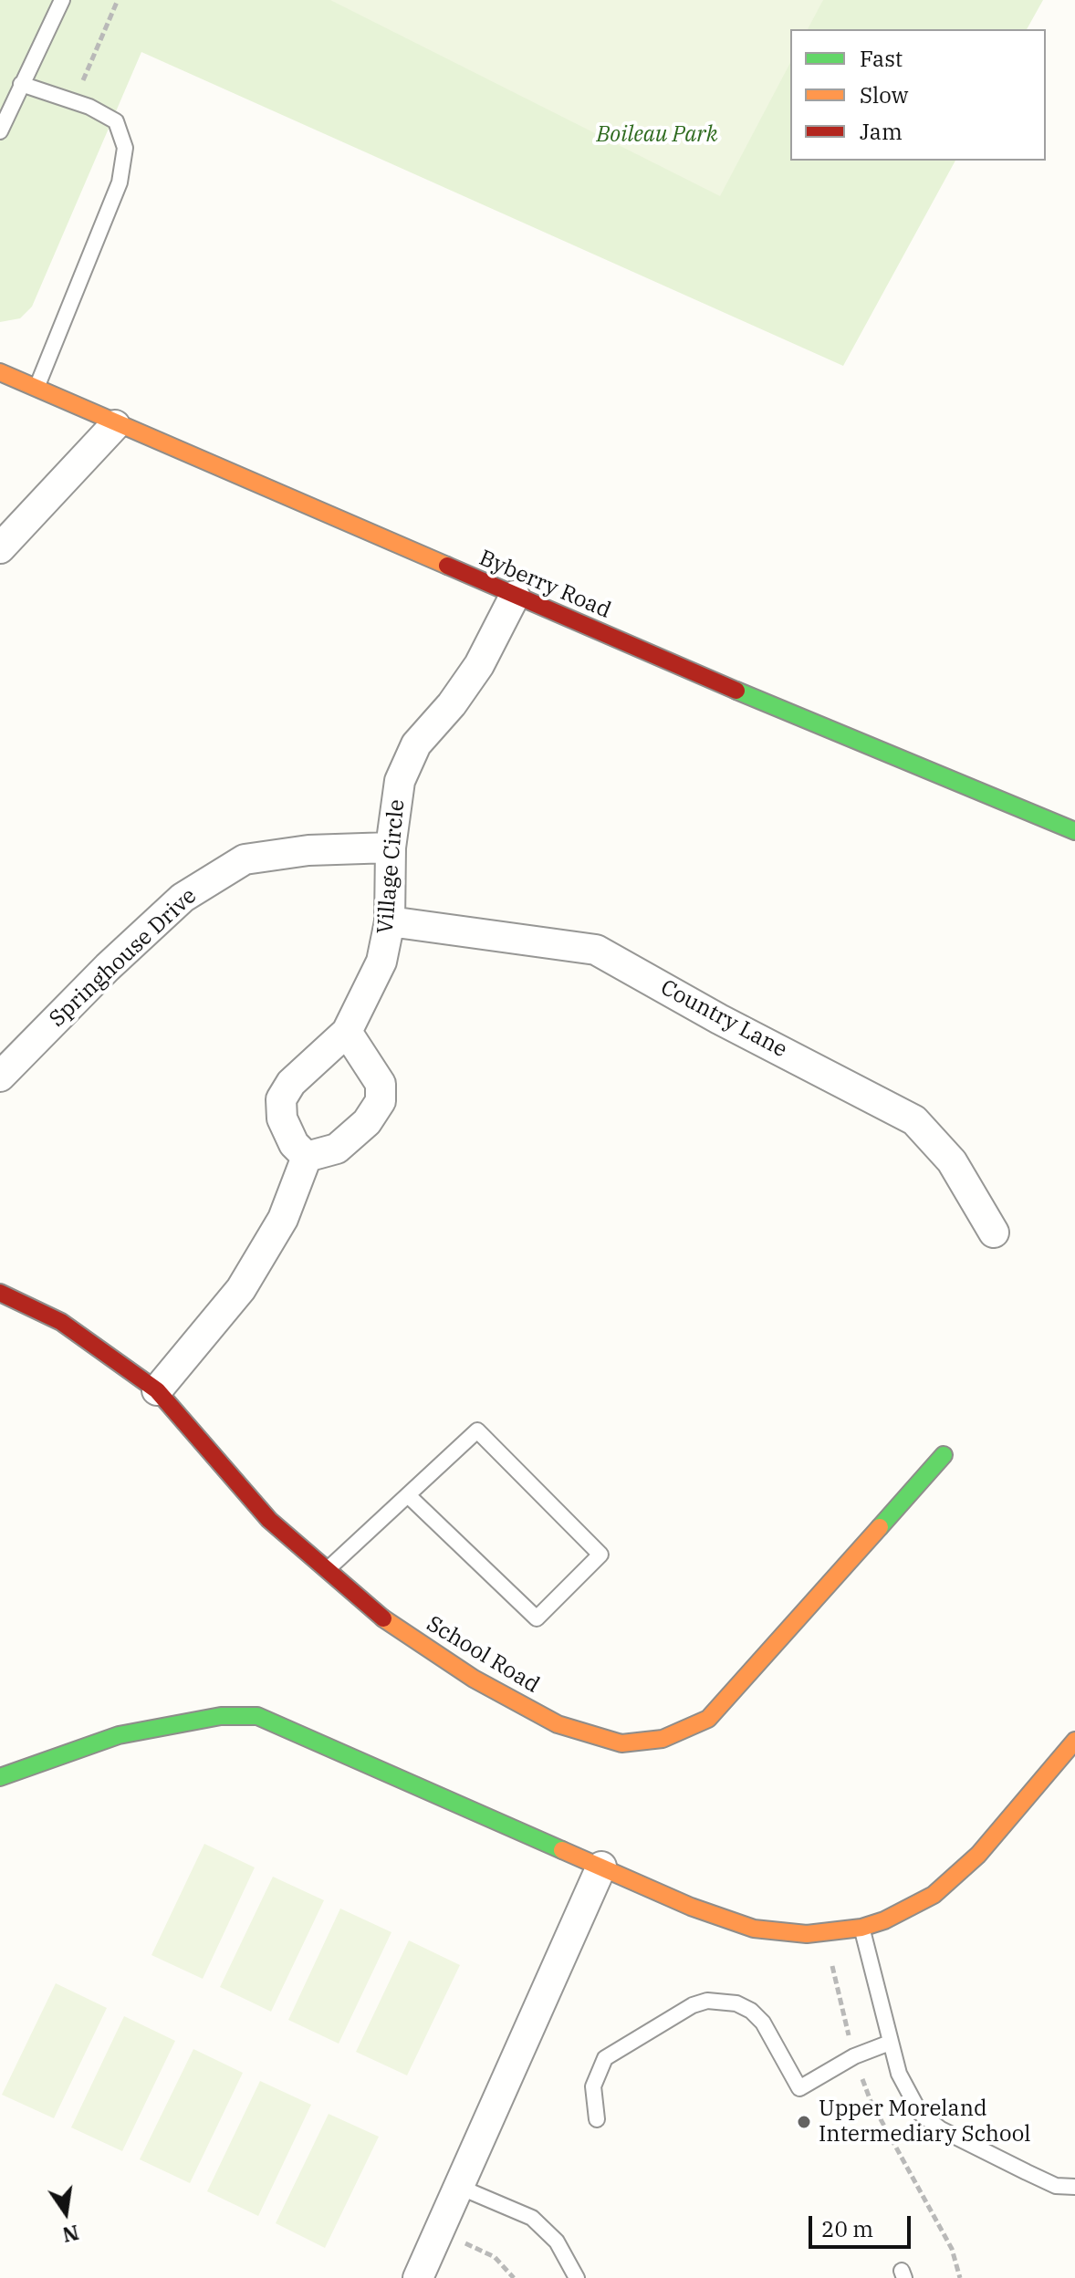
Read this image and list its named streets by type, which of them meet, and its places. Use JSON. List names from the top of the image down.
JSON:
{
  "streets": {
    "street": [
      "Byberry Road",
      "Village Circle",
      "Springhouse Drive",
      "Country Lane",
      "School Road"
    ]
  },
  "crossings": [
    ["Byberry Road", "Village Circle"],
    ["Village Circle", "Springhouse Drive"],
    ["Village Circle", "Country Lane"]
  ],
  "parks": ["Boileau Park"],
  "places": ["Upper Moreland Intermediary School"],
  "legend": ["Fast", "Slow", "Jam"],
  "scale_bar": "20 m",
  "north": "bottom"
}
